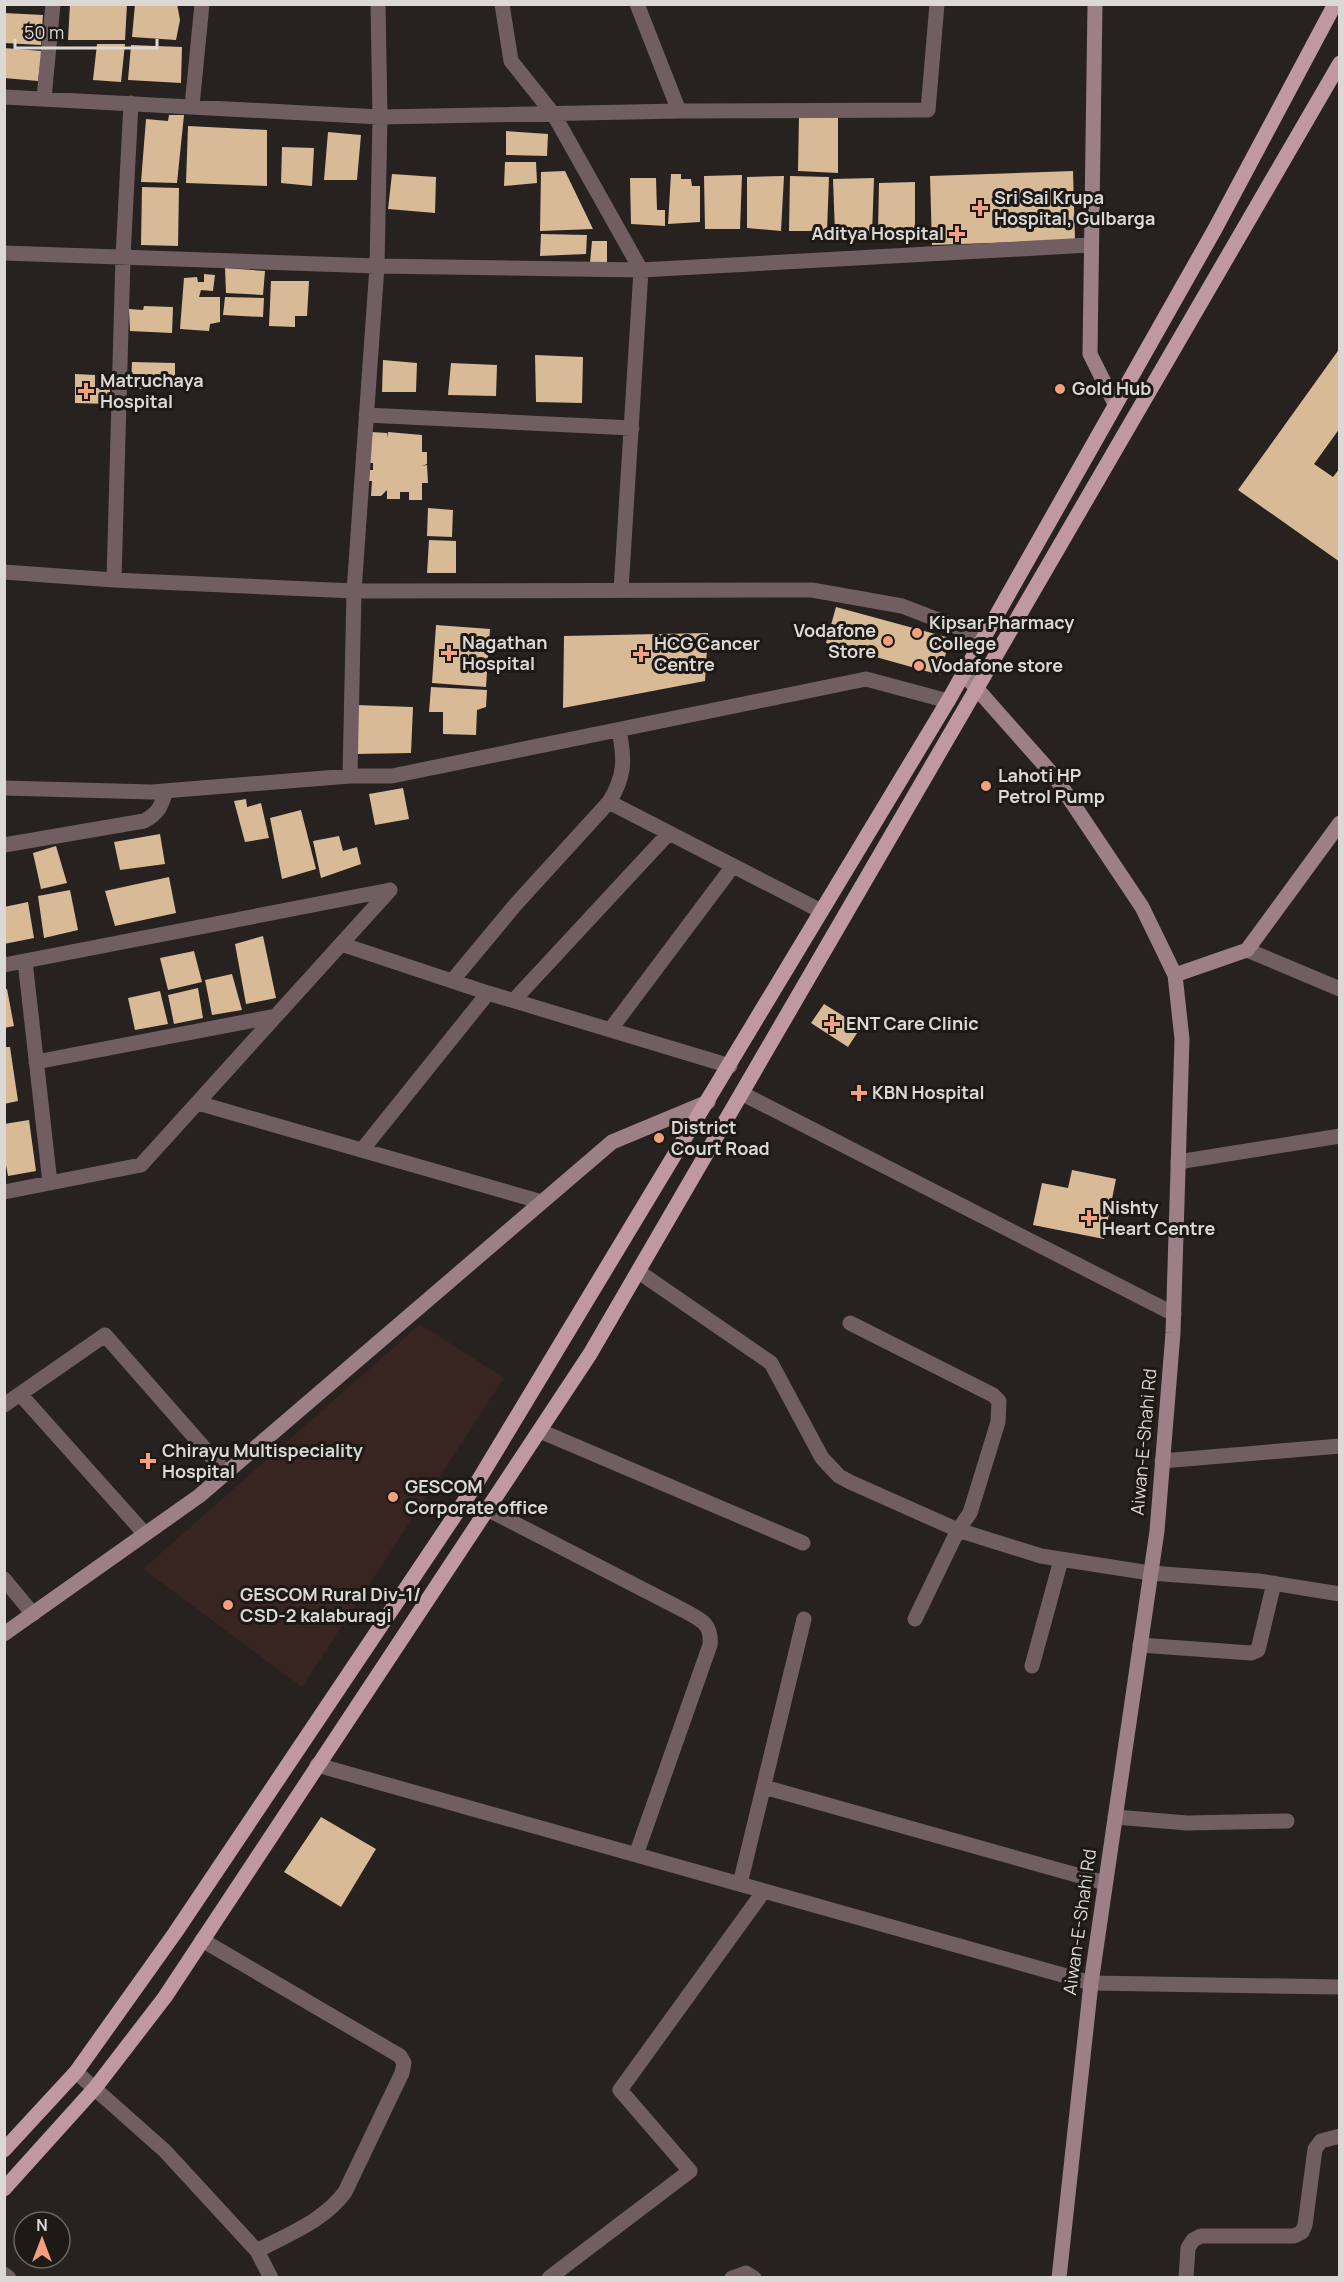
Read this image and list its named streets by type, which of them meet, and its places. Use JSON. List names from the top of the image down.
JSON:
{
  "streets": {
    "main road": ["Aiwan-E-Shahi Rd"]
  },
  "places": {
    "health": [
      "Sri Sai Krupa Hospital, Gulbarga",
      "Aditya Hospital",
      "Matruchaya Hospital",
      "Nagathan Hospital",
      "HCG Cancer Centre",
      "ENT Care Clinic",
      "KBN Hospital",
      "Nishty Heart Centre",
      "Chirayu Multispeciality Hospital"
    ],
    "other": [
      "Gold Hub",
      "Kipsar Pharmacy College",
      "Vodafone Store",
      "Vodafone store",
      "Lahoti HP Petrol Pump",
      "District Court Road",
      "GESCOM Corporate office",
      "GESCOM Rural Div-1/ CSD-2 kalaburagi"
    ]
  },
  "scale_bar": "50 m",
  "north": "top"
}
